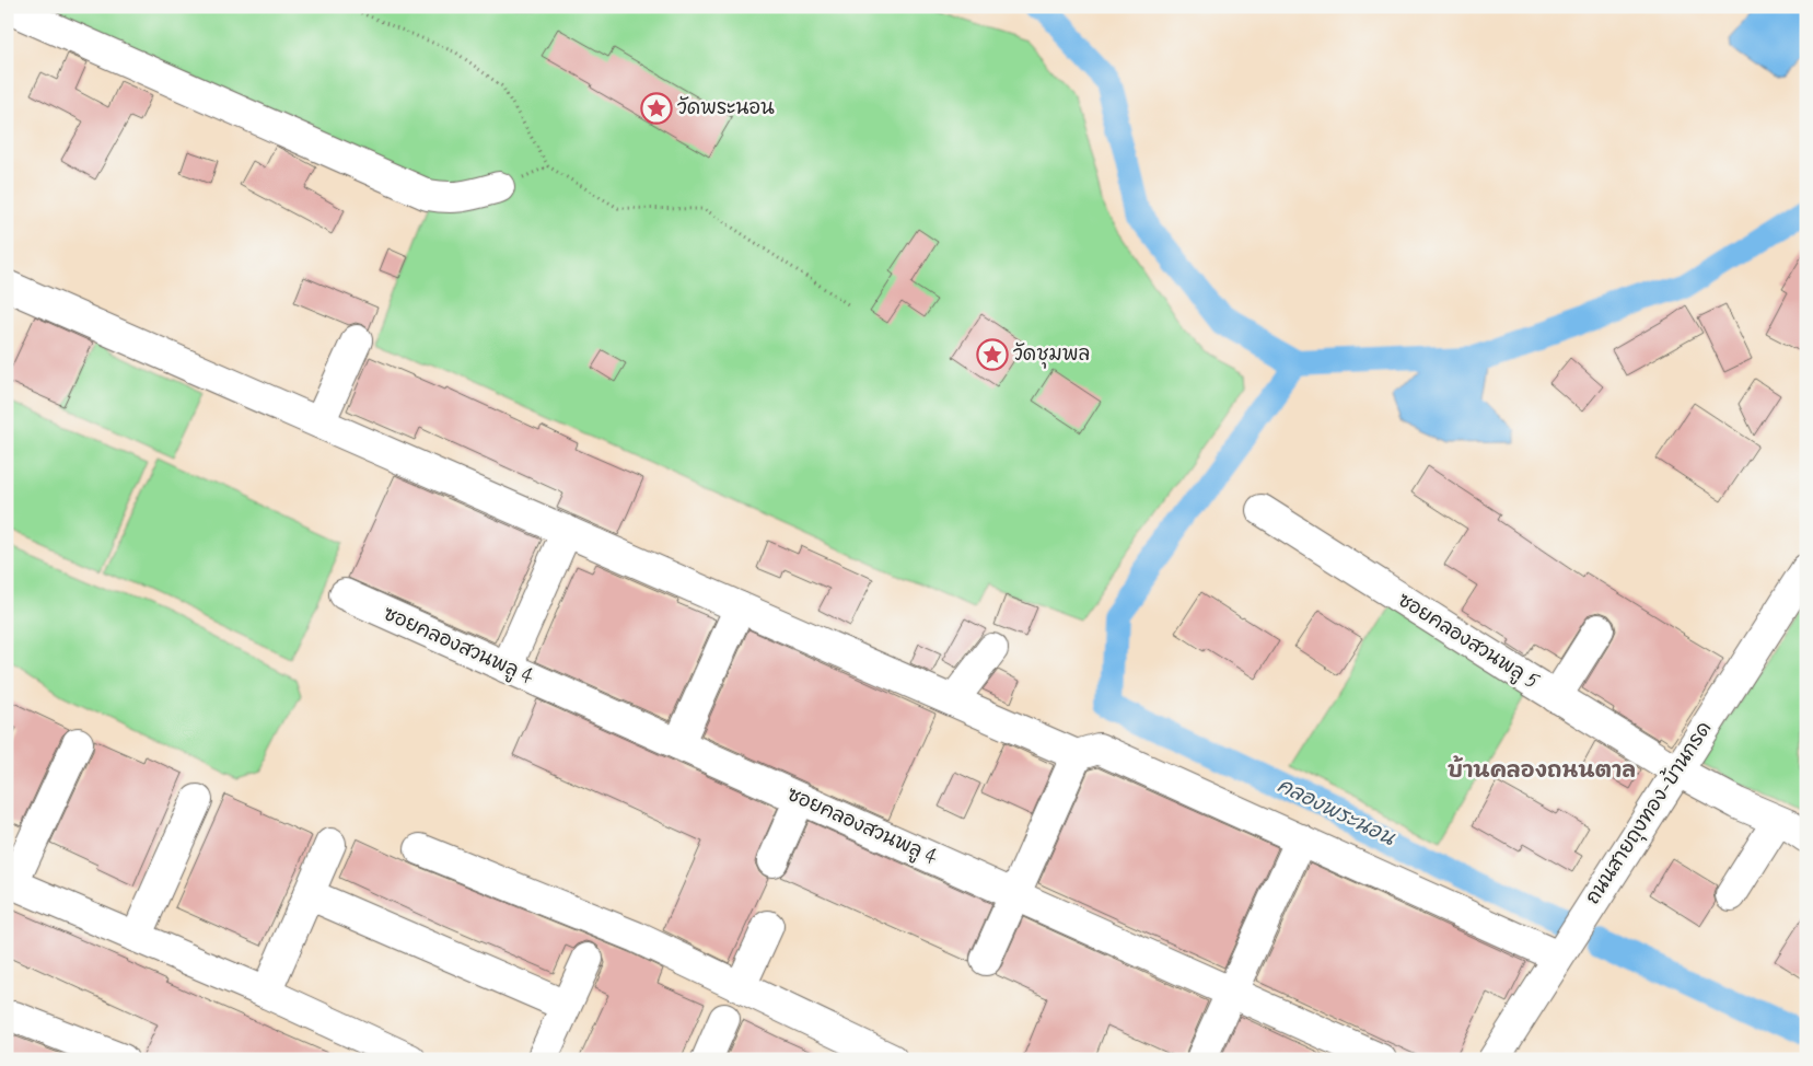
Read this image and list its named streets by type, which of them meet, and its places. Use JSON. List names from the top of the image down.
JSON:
{
  "streets": {
    "street": ["ซอยคลองสวนพลู 5", "ซอยคลองสวนพลู 4", "ถนนสายถุงทอง-บ้านกรด"]
  },
  "crossings": [
    ["ซอยคลองสวนพลู 5", "ถนนสายถุงทอง-บ้านกรด"]
  ],
  "districts": ["บ้านคลองถนนตาล"],
  "water": ["คลองพระนอน"],
  "places": {
    "place": ["วัดพระนอน", "วัดชุมพล"]
  }
}
